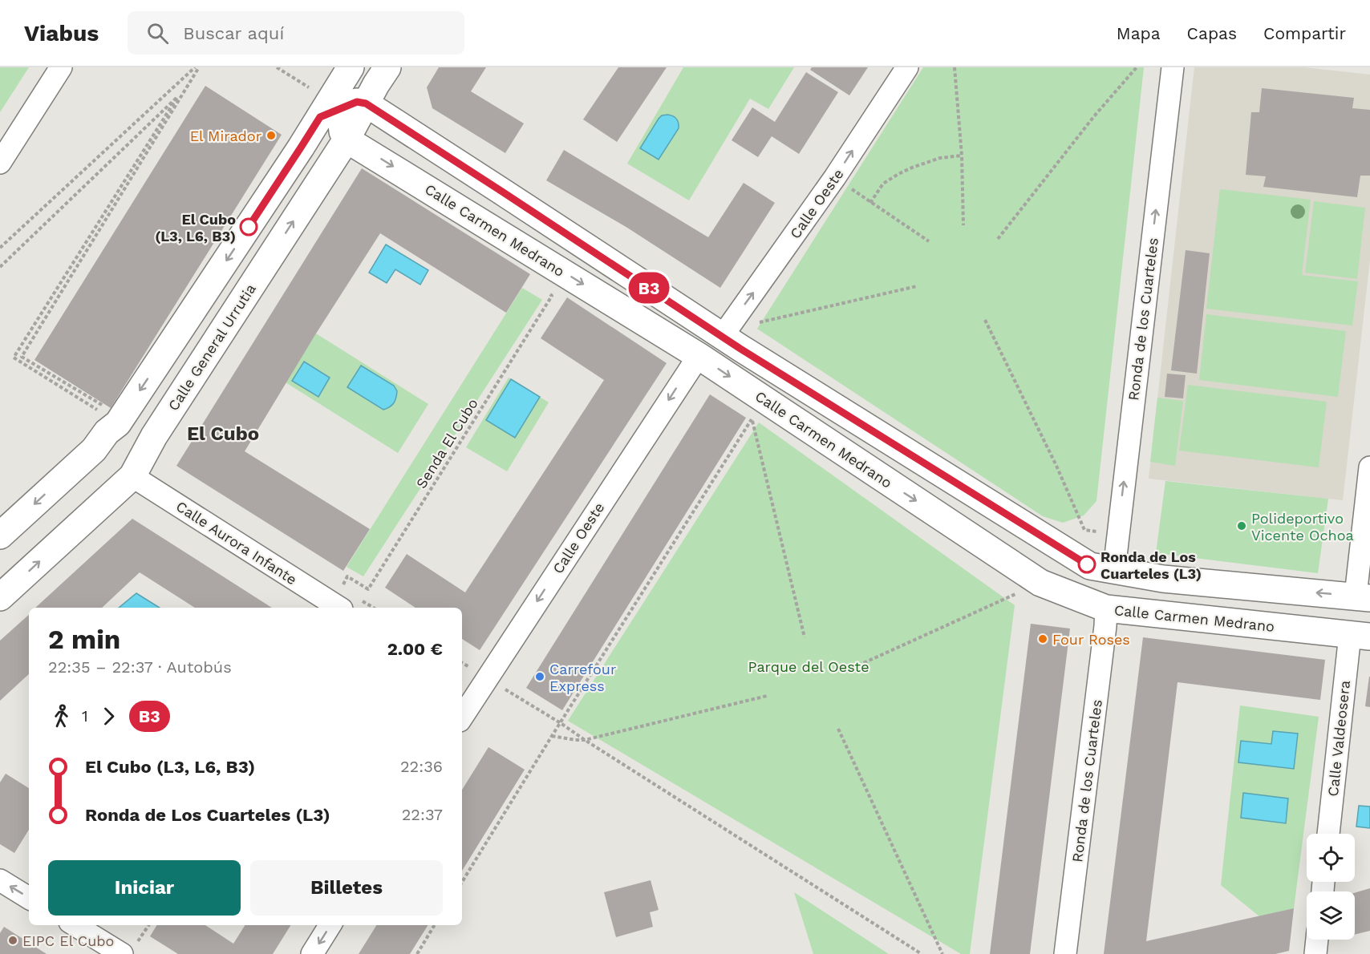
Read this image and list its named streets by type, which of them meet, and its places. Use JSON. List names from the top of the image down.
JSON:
{
  "streets": {
    "main road": ["Calle Carmen Medrano", "Calle General Urrutia"],
    "street": [
      "Calle Oeste",
      "Ronda de los Cuarteles",
      "Calle Aurora Infante",
      "Calle Valdeosera"
    ],
    "path": ["Senda El Cubo"]
  },
  "crossings": [
    ["Calle Oeste", "Calle Carmen Medrano"],
    ["Calle Carmen Medrano", "Ronda de los Cuarteles"],
    ["Calle Carmen Medrano", "Calle General Urrutia"],
    ["Calle Carmen Medrano", "Calle Valdeosera"],
    ["Calle General Urrutia", "Calle Aurora Infante"],
    ["Senda El Cubo", "Calle Aurora Infante"]
  ],
  "one_way": ["Ronda de los Cuarteles"],
  "districts": ["El Cubo"],
  "parks": ["Parque del Oeste"],
  "places": [
    "El Mirador",
    "El Cubo (L3, L6, B3)",
    "Polideportivo Vicente Ochoa",
    "Ronda de Los Cuarteles (L3)",
    "Four Roses",
    "Carrefour Express",
    "EIPC El Cubo"
  ],
  "lines": ["bus line B3"],
  "page": {
    "header": "Viabus",
    "search": "Buscar aquí",
    "nav": ["Mapa", "Capas", "Compartir"],
    "on_map": "B3",
    "heading": ["2 min", "22:35 – 22:37 · Autobús", "2.00 €"],
    "legs": ["1", "B3"],
    "list": [
      {
        "name": "El Cubo (L3, L6, B3)",
        "value": "22:36"
      },
      {
        "name": "Ronda de Los Cuarteles (L3)",
        "value": "22:37"
      }
    ],
    "buttons": ["Iniciar", "Billetes"]
  }
}
